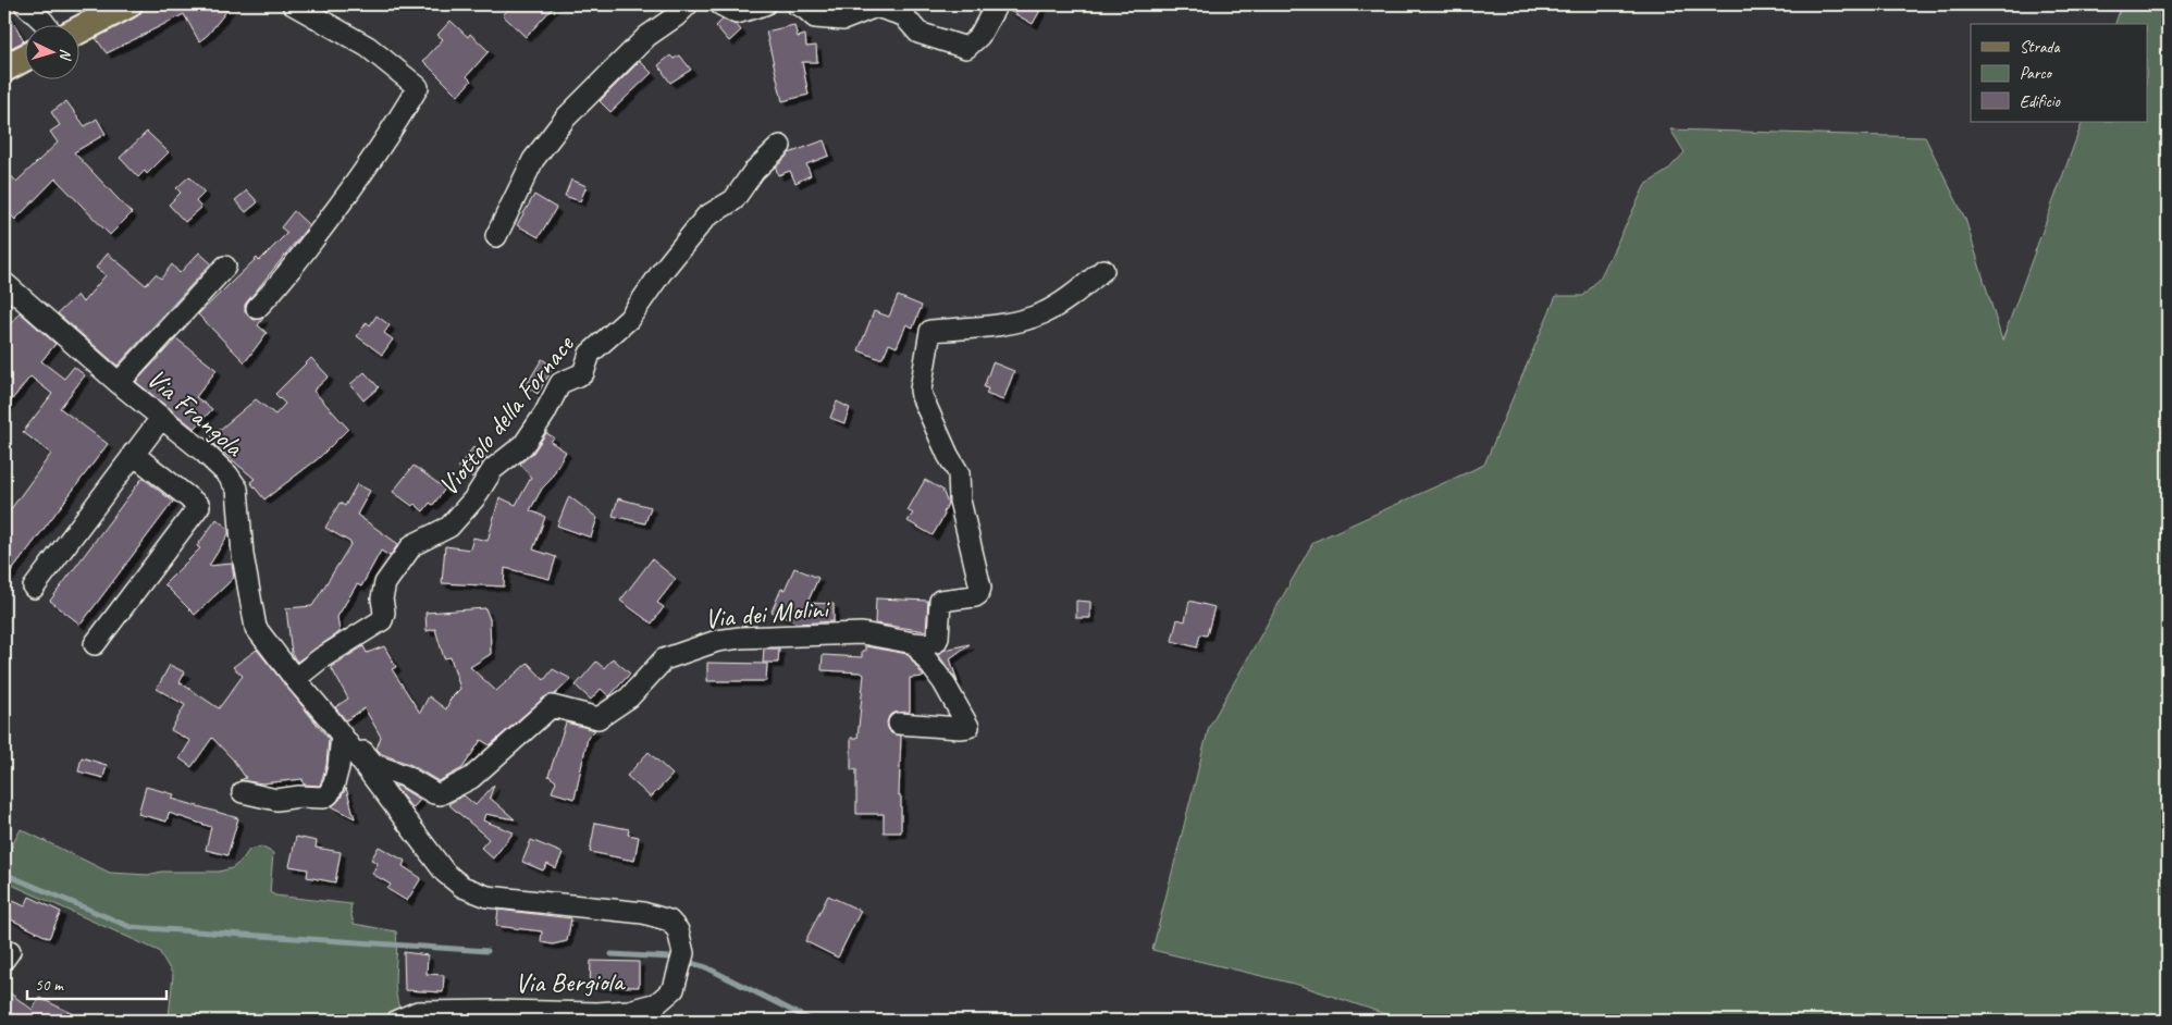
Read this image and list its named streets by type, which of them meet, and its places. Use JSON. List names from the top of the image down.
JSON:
{
  "streets": {
    "street": [
      "Via Frangola",
      "Viottolo della Fornace",
      "Via dei Molini",
      "Via Bergiola"
    ]
  },
  "crossings": [
    ["Via Frangola", "Viottolo della Fornace"],
    ["Via Frangola", "Via dei Molini"],
    ["Via Frangola", "Via Bergiola"],
    ["Via dei Molini", "Via Bergiola"]
  ],
  "legend": ["Strada", "Parco", "Edificio"],
  "scale_bar": "50 m",
  "north": "right"
}
